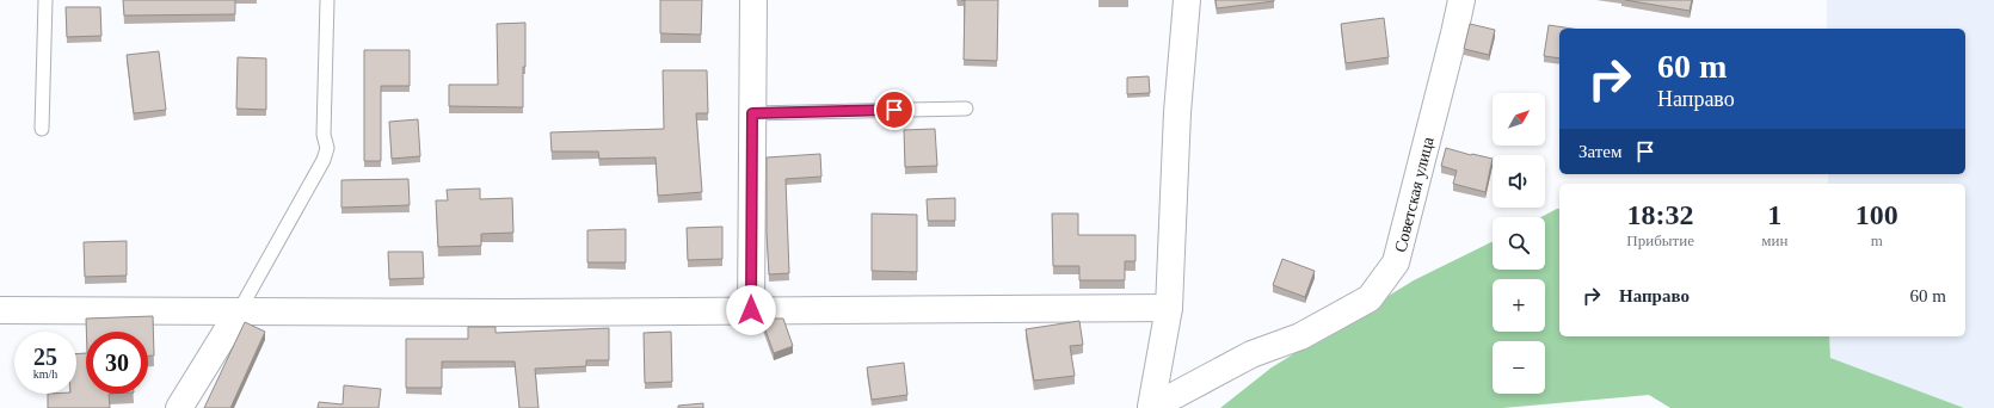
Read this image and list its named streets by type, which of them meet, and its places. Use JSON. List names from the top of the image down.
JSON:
{
  "streets": {
    "street": ["Советская улица"]
  },
  "north": "top right",
  "page": {
    "turn": ["60 m", "Направо"],
    "map_buttons": ["+", "−"],
    "then": "Затем",
    "eta": [
      "18:32",
      "Прибытие",
      "1",
      "мин",
      "100",
      "m"
    ],
    "list": [
      {
        "name": "Направо",
        "value": "60 m"
      }
    ],
    "speed": "25 km/h",
    "limit": "30"
  }
}
